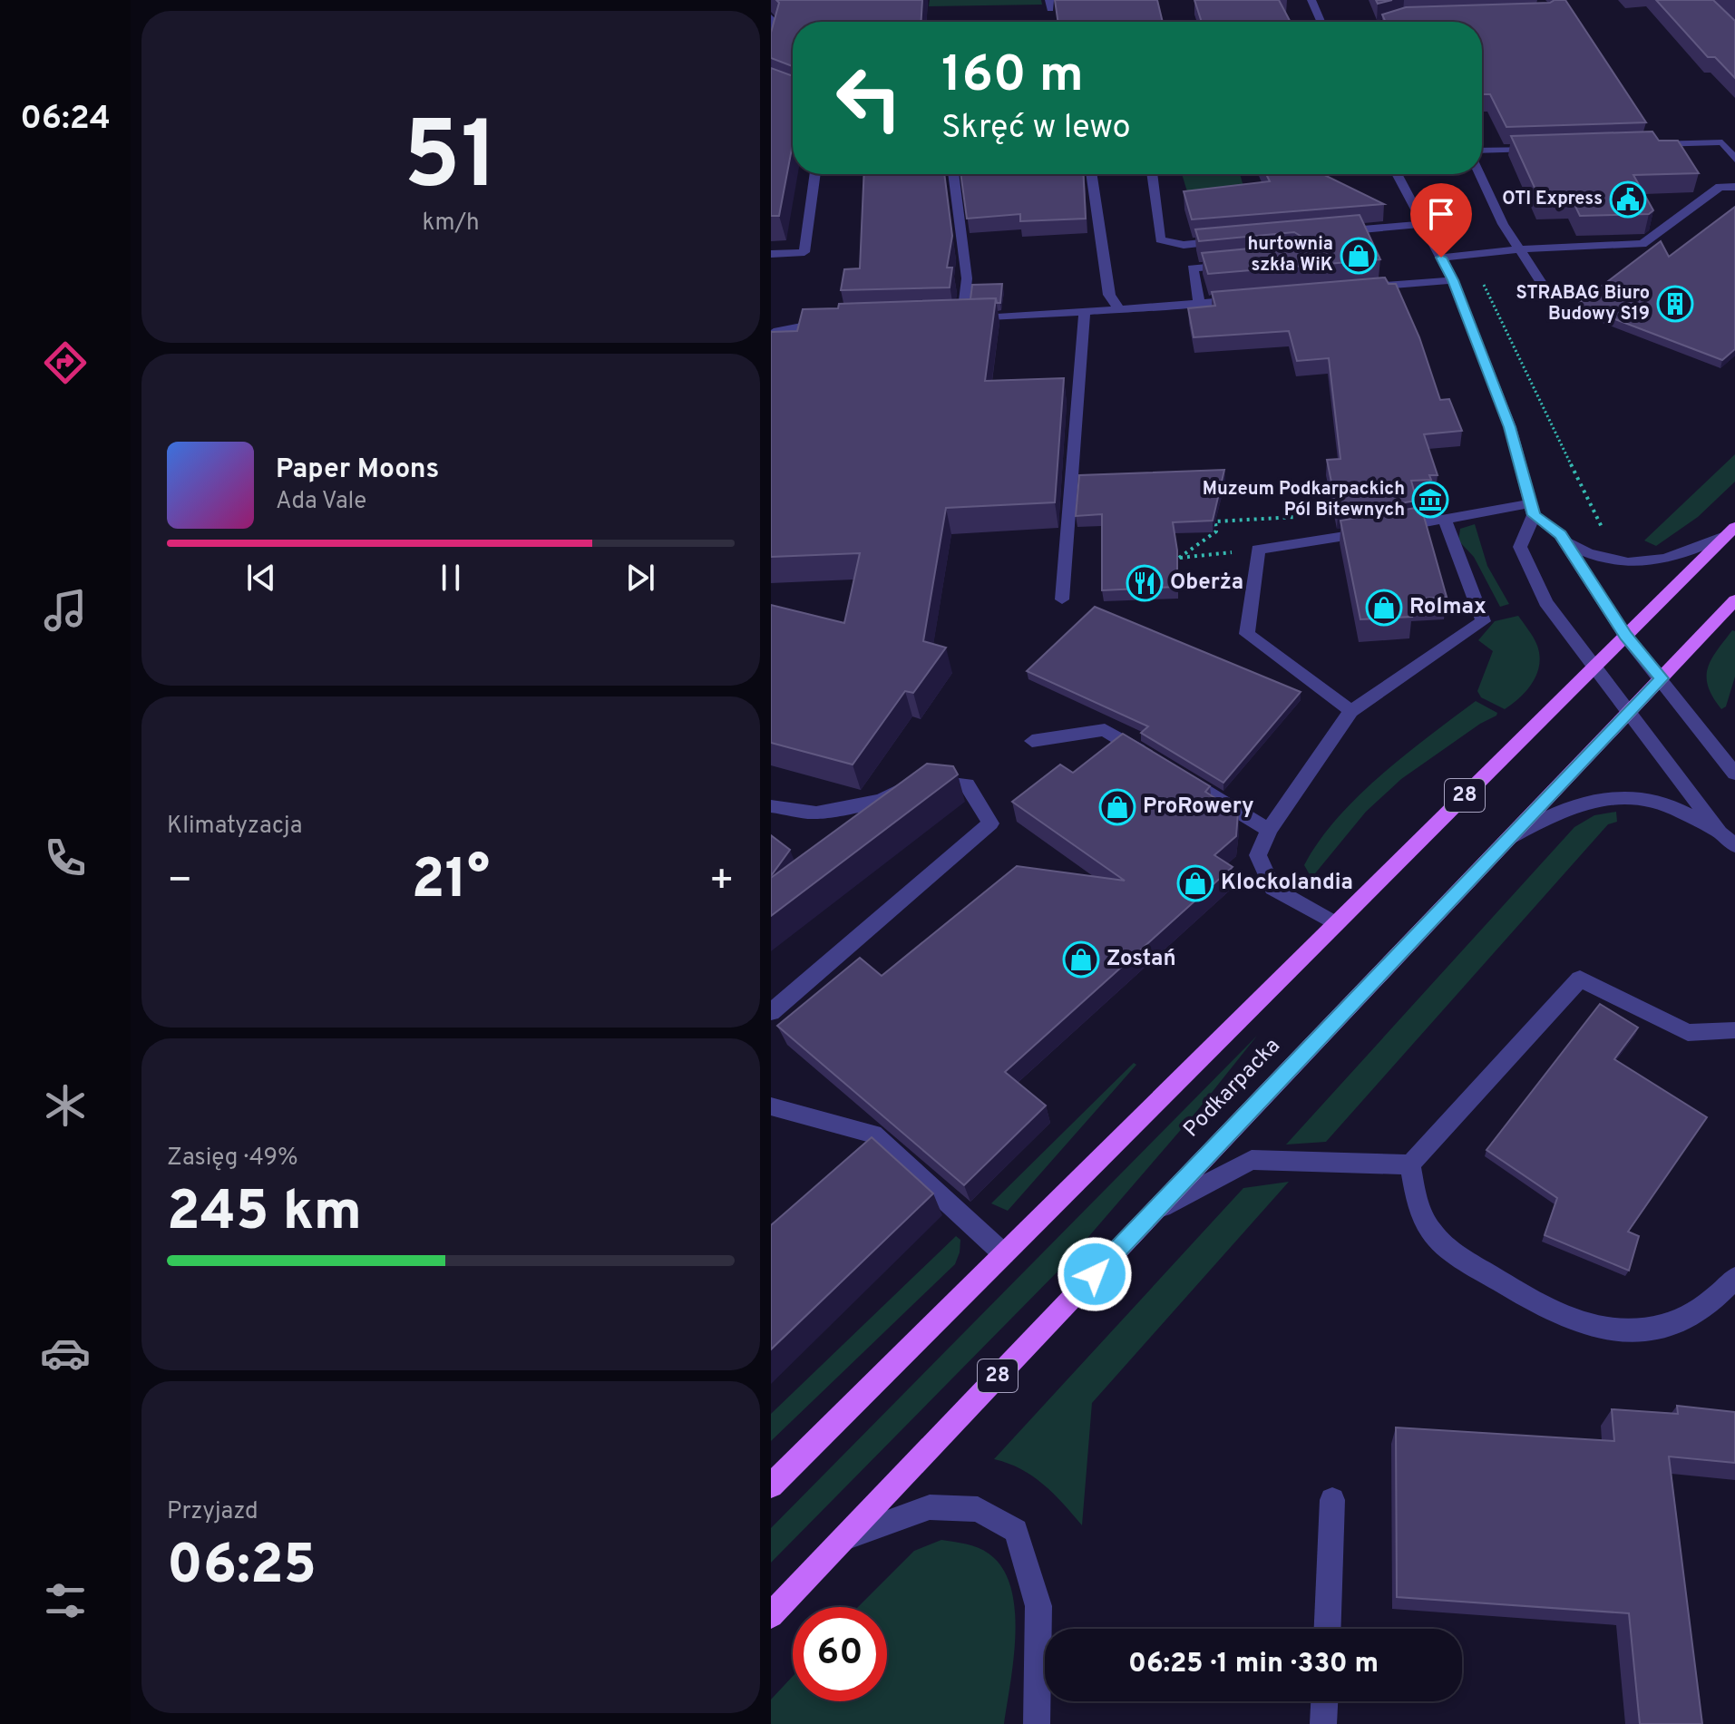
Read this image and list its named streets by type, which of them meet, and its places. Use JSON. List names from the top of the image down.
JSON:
{
  "streets": {
    "main road": ["28", "Podkarpacka"]
  },
  "places": {
    "public building": ["OTI Express"],
    "shop": [
      "hurtownia szkła WiK",
      "Rolmax",
      "ProRowery",
      "Klockolandia",
      "Zostań"
    ],
    "building": ["STRABAG Biuro Budowy S19"],
    "museum": ["Muzeum Podkarpackich Pól Bitewnych"],
    "restaurant": ["Oberża"]
  },
  "page": {
    "tabs": "06:24",
    "tile": [
      ["51", "km/h"],
      "Klimatyzacja",
      ["Zasięg · 49%", "245 km"],
      ["Przyjazd", "06:25"]
    ],
    "turn": ["160 m", "Skręć w lewo"],
    "song": ["Paper Moons", "Ada Vale"],
    "heat": ["−", "21°", "+"],
    "limit": "60",
    "trip": "06:25 · 1 min · 330 m"
  }
}
